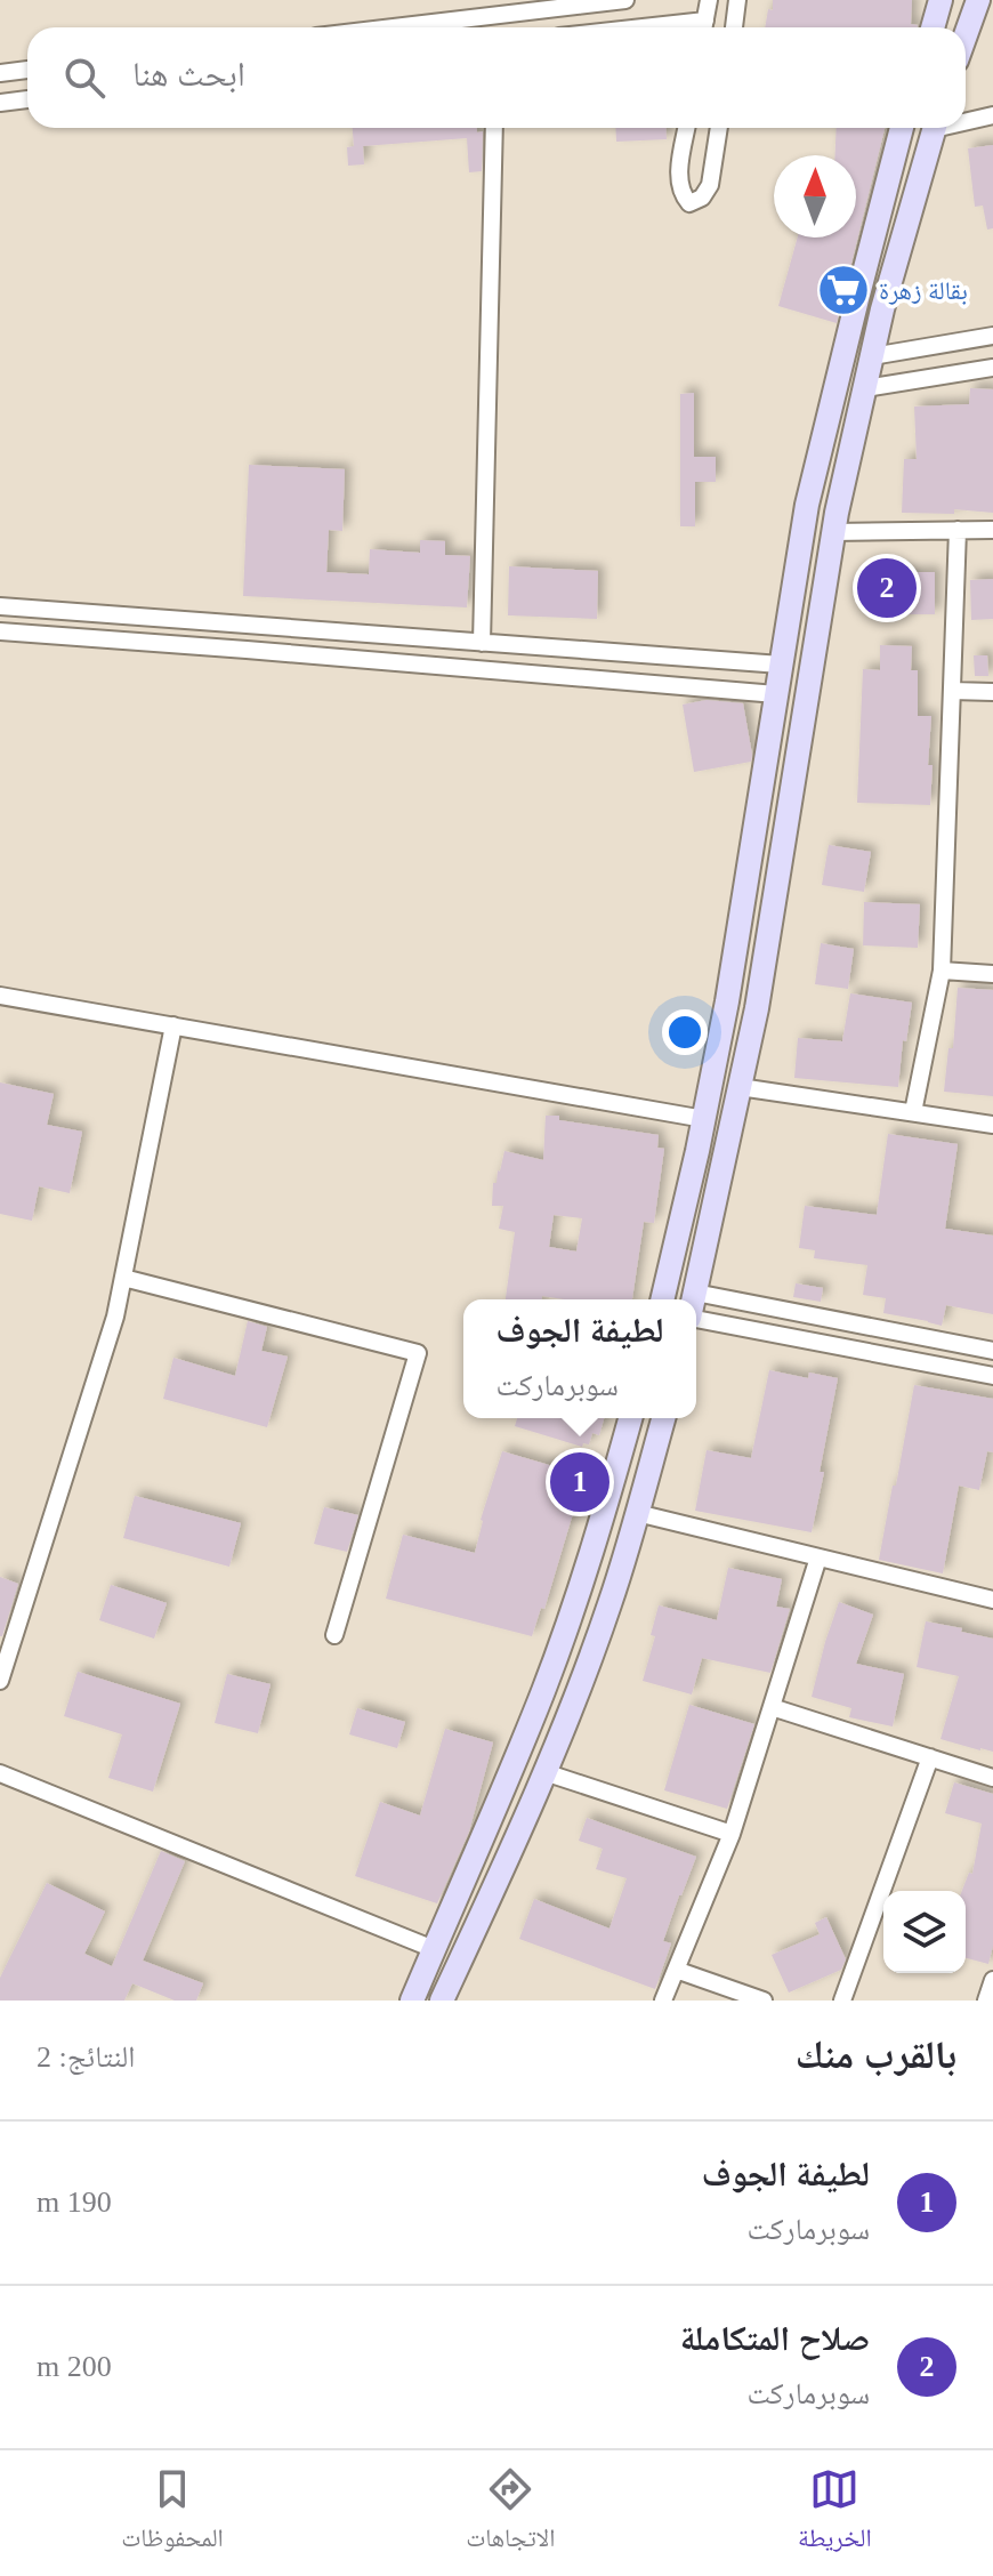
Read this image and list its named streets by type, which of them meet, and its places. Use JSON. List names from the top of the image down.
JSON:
{
  "places": {
    "supermarket": ["بقالة زهرة"]
  },
  "north": "top",
  "page": {
    "search": "ابحث هنا",
    "pins": ["2", "1"],
    "popup": ["لطيفة الجوف", "سوبرماركت"],
    "heading": ["بالقرب منك", "النتائج: 2"],
    "list": [
      {
        "mark": "1",
        "name": "لطيفة الجوف",
        "note": "سوبرماركت",
        "value": "190 m"
      },
      {
        "mark": "2",
        "name": "صلاح المتكاملة",
        "note": "سوبرماركت",
        "value": "200 m"
      }
    ],
    "nav": ["الخريطة", "الاتجاهات", "المحفوظات"]
  }
}
